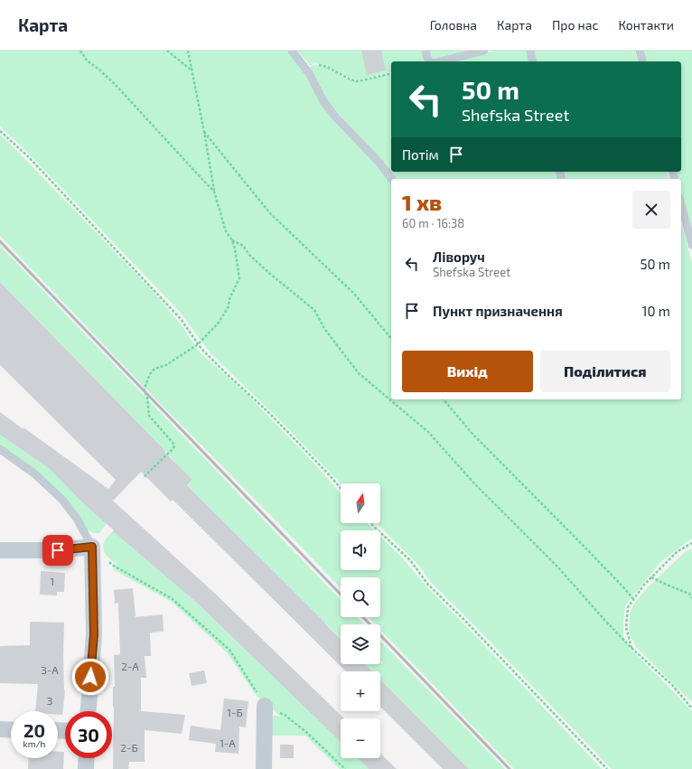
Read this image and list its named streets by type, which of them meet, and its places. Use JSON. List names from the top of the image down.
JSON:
{
  "house_numbers": [
    "1",
    "2-А",
    "3-А",
    "3",
    "1-Б",
    "1-А",
    "2-Б"
  ],
  "north": "top",
  "page": {
    "header": "Карта",
    "nav": [
      "Головна",
      "Карта",
      "Про нас",
      "Контакти"
    ],
    "turn": ["50 m", "Shefska Street"],
    "then": "Потім",
    "heading": ["1 хв", "60 m · 16:38"],
    "list": [
      {
        "name": "Ліворуч",
        "note": "Shefska Street",
        "value": "50 m"
      },
      {
        "name": "Пункт призначення",
        "value": "10 m"
      }
    ],
    "buttons": ["Вихід", "Поділитися"],
    "map_buttons": ["+", "−"],
    "speed": "20 km/h",
    "limit": "30"
  }
}
